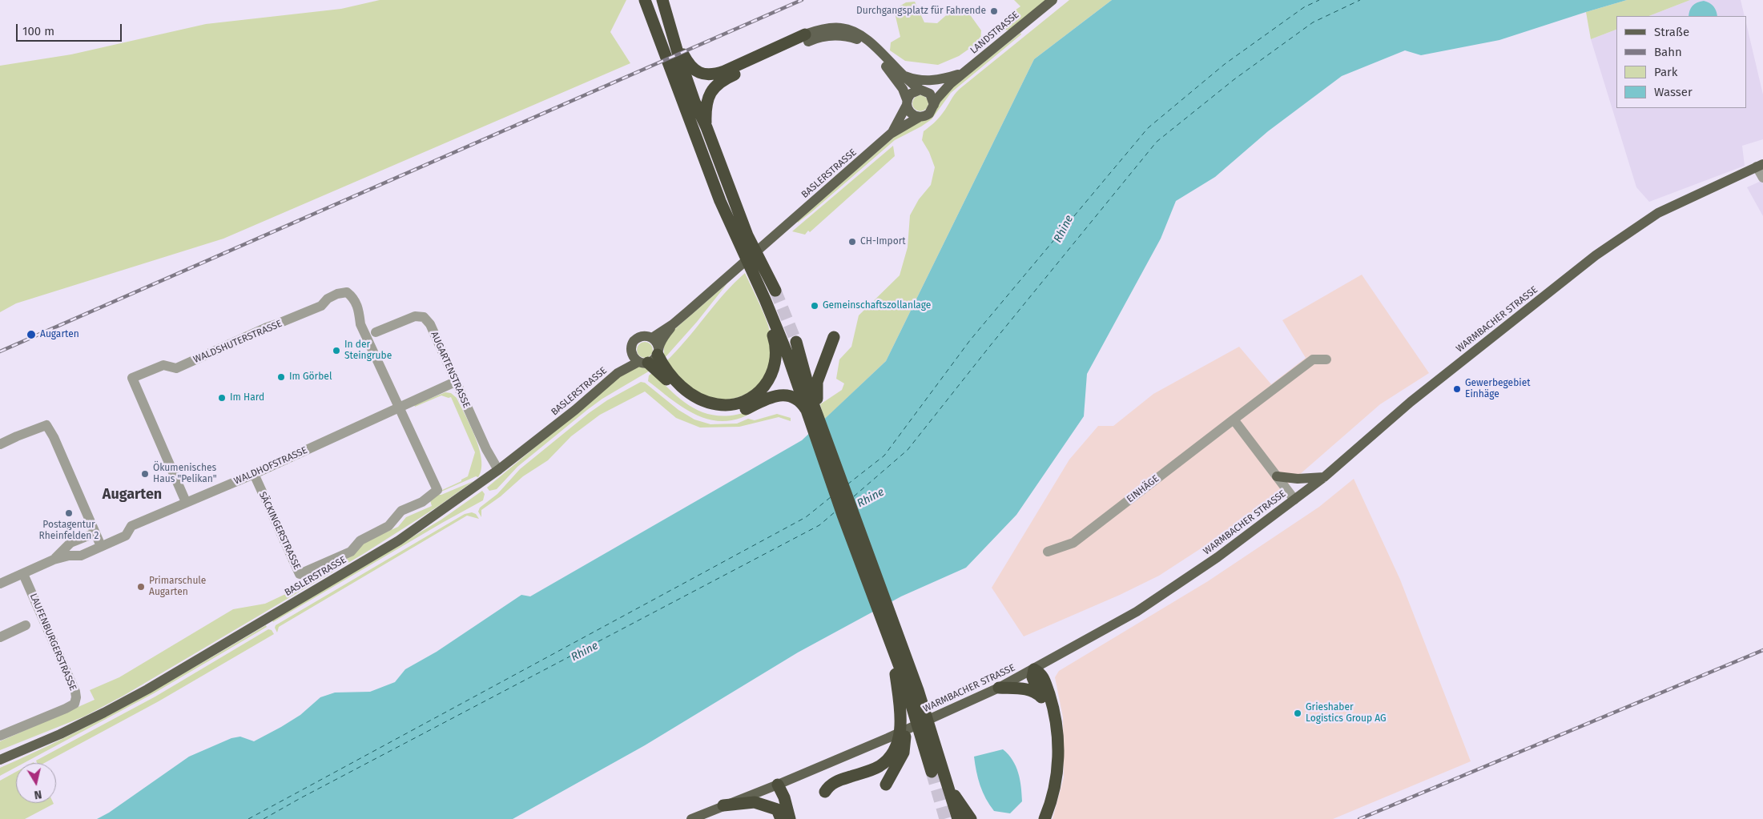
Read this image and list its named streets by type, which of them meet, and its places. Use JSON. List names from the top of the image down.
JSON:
{
  "streets": {
    "main road": ["LANDSTRASSE", "BASLERSTRASSE", "WARMBACHER STRASSE"],
    "street": [
      "WALDSHUTERSTRASSE",
      "AUGARTENSTRASSE",
      "WALDHOFSTRASSE",
      "EINHÄGE",
      "SÄCKINGERSTRASSE",
      "LAUFENBURGERSTRASSE"
    ]
  },
  "crossings": [
    ["LANDSTRASSE", "BASLERSTRASSE"],
    ["BASLERSTRASSE", "AUGARTENSTRASSE"],
    ["WALDSHUTERSTRASSE", "WALDHOFSTRASSE"],
    ["WALDSHUTERSTRASSE", "SÄCKINGERSTRASSE"],
    ["AUGARTENSTRASSE", "WALDHOFSTRASSE"],
    ["WALDHOFSTRASSE", "SÄCKINGERSTRASSE"],
    ["WALDHOFSTRASSE", "LAUFENBURGERSTRASSE"]
  ],
  "districts": ["Augarten"],
  "water": ["Rhine"],
  "places": [
    "Durchgangsplatz für Fahrende",
    "CH-Import",
    "Gemeinschaftszollanlage",
    "Augarten",
    "In der Steingrube",
    "Im Görbel",
    "Gewerbegebiet Einhäge",
    "Im Hard",
    "Ökumenisches Haus \"Pelikan\"",
    "Postagentur Rheinfelden 2",
    "Primarschule Augarten",
    "Grieshaber Logistics Group AG"
  ],
  "legend": [
    "Straße",
    "Bahn",
    "Park",
    "Wasser"
  ],
  "scale_bar": "100 m",
  "north": "bottom"
}
